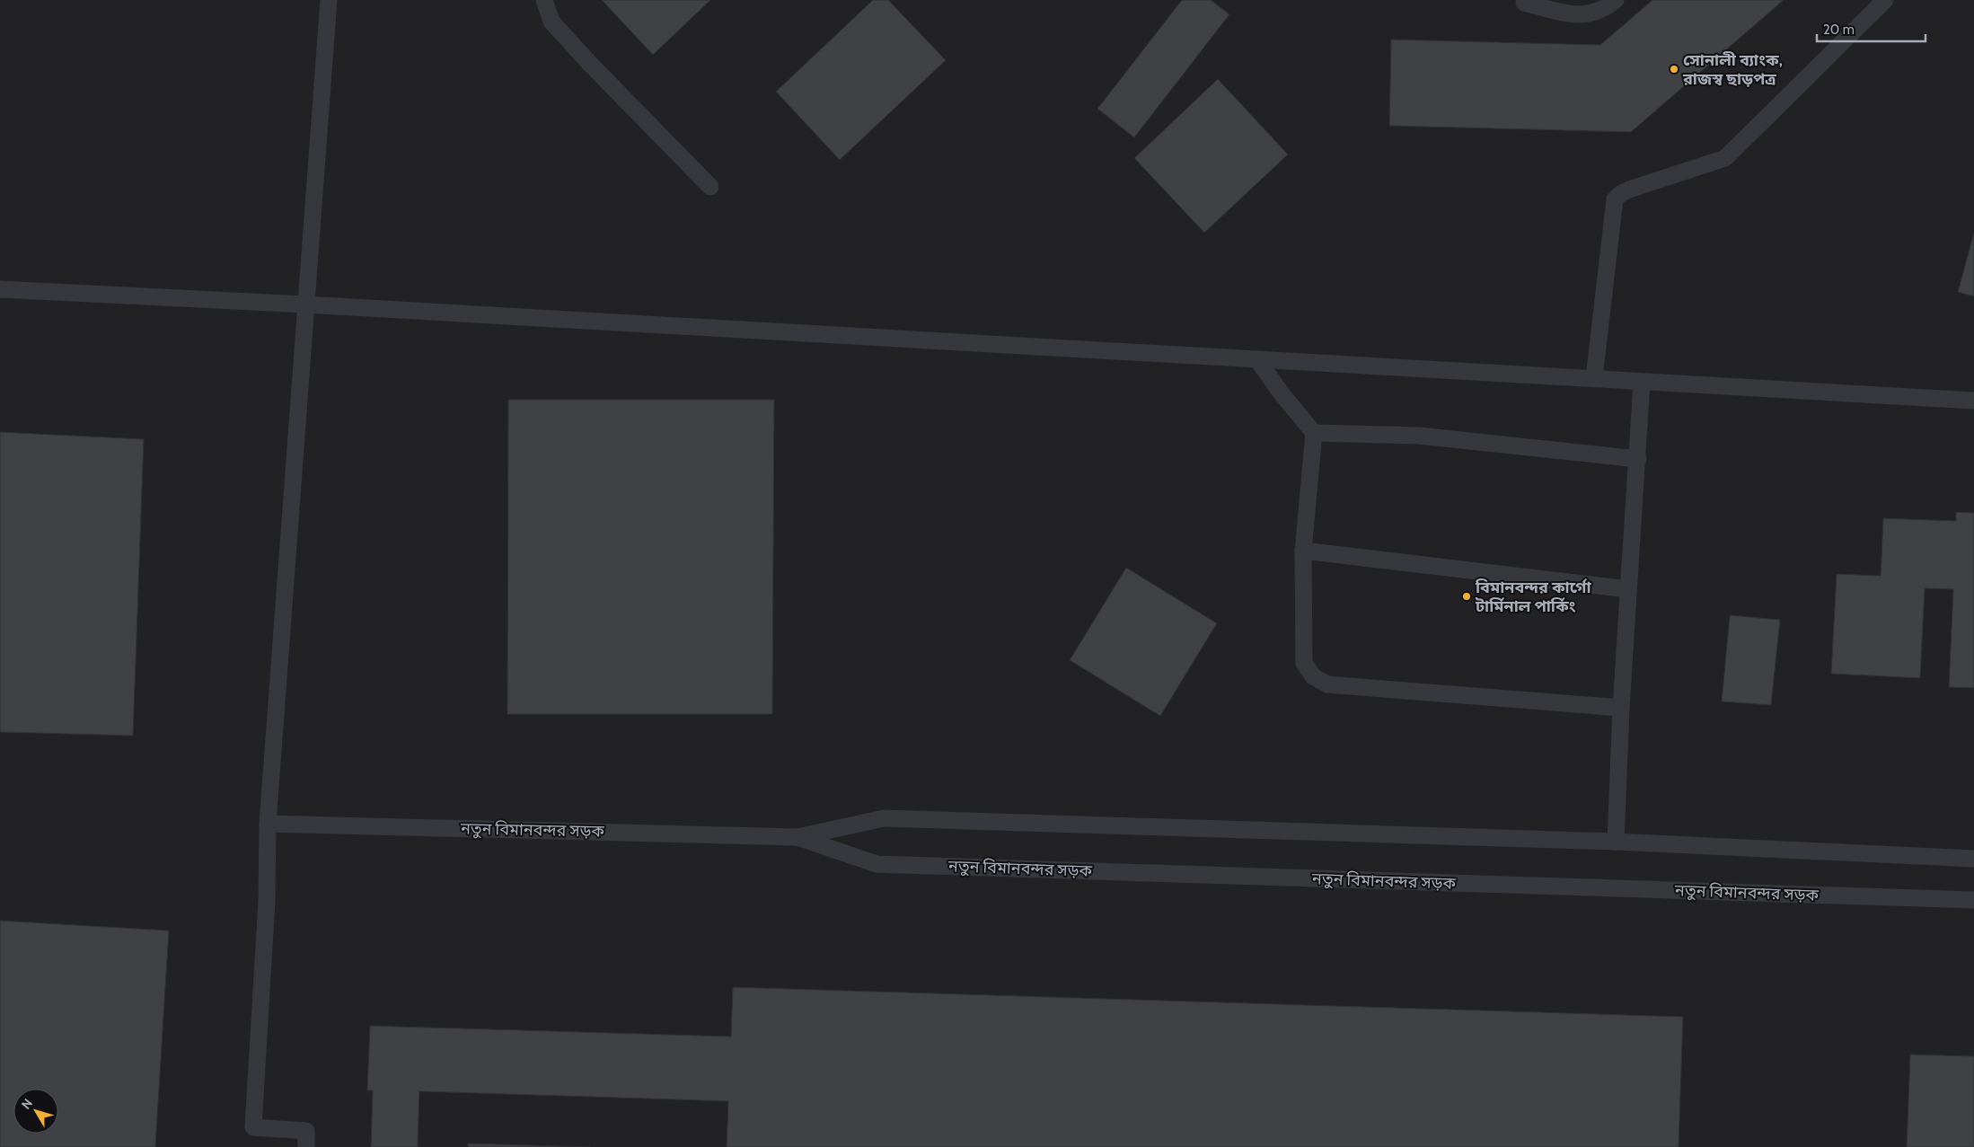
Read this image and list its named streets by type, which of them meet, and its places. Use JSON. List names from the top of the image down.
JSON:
{
  "streets": {
    "lane": ["নতুন বিমানবন্দর সড়ক"]
  },
  "places": ["সোনালী ব্যাংক, রাজস্ব ছাড়পত্র", "বিমানবন্দর কার্গো টার্মিনাল পার্কিং"],
  "scale_bar": "20 m",
  "north": "top left"
}
